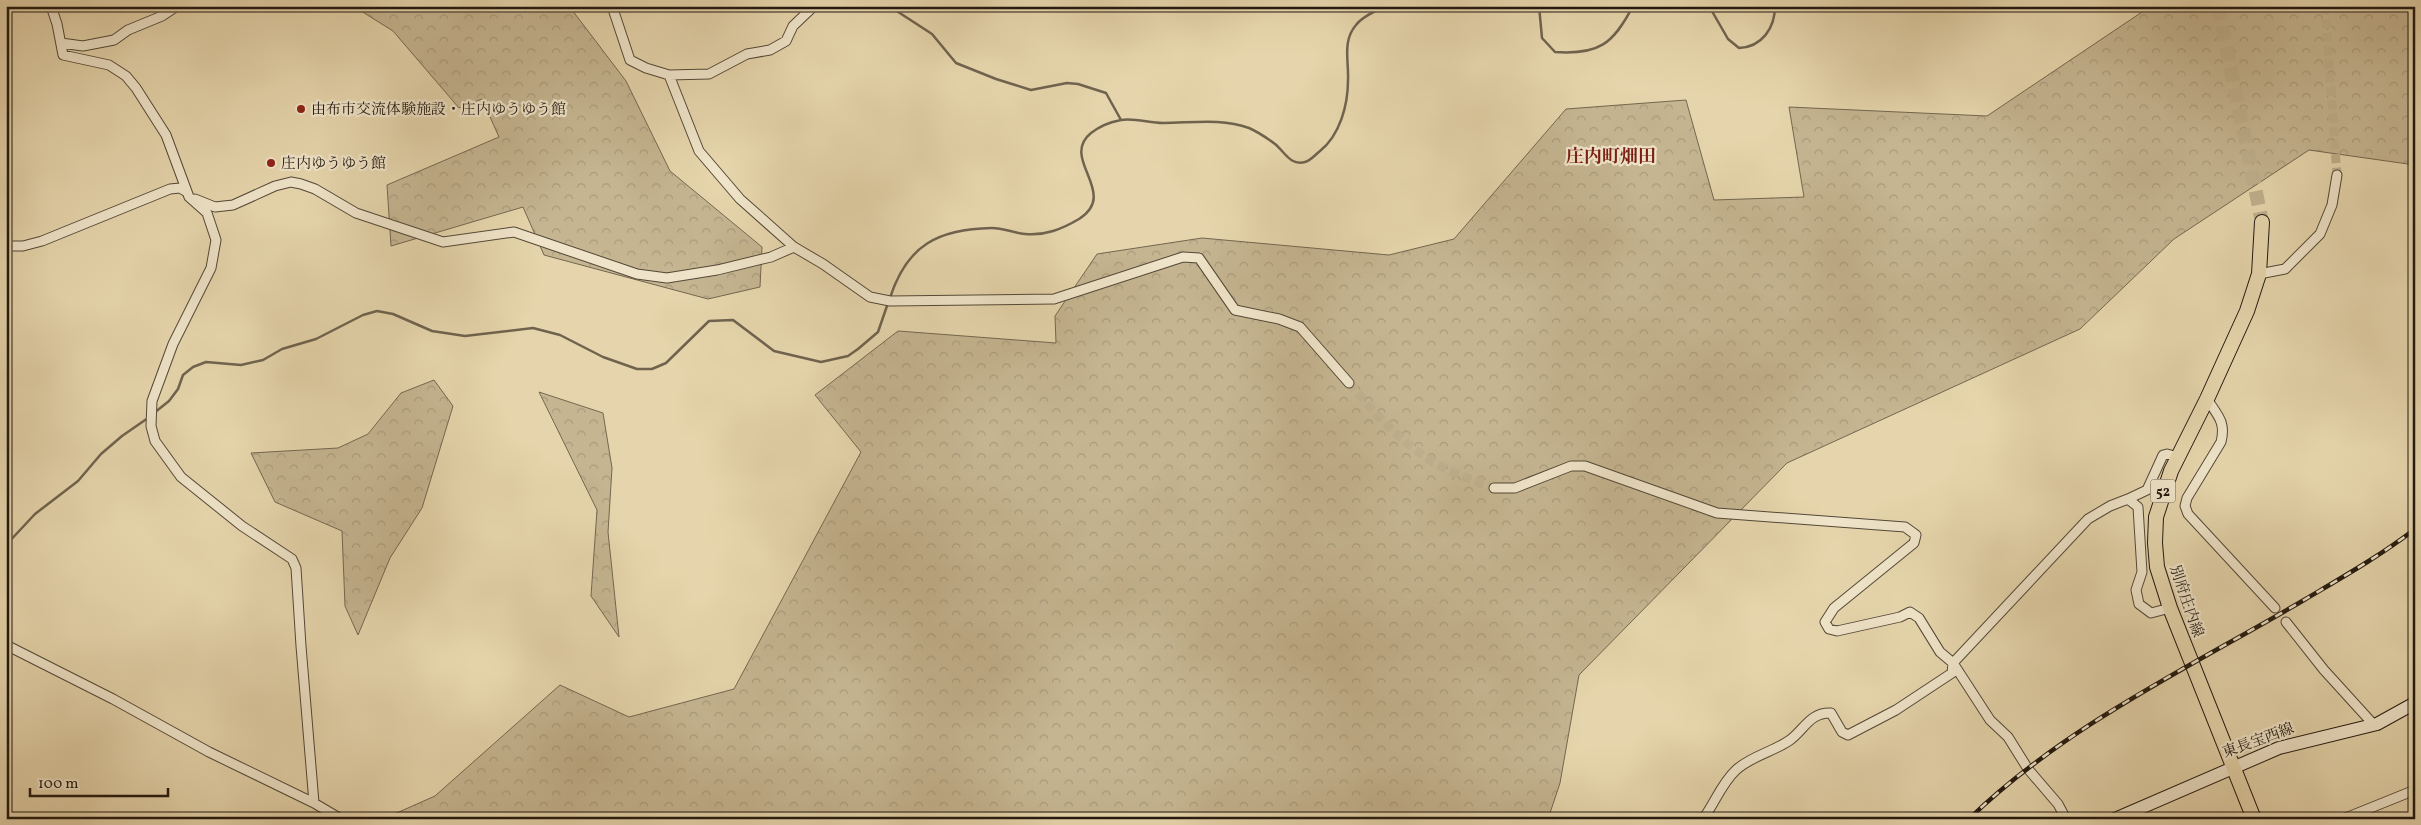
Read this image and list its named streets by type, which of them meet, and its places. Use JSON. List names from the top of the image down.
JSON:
{
  "streets": {
    "main road": ["52", "別府庄内線", "東長宝西線"]
  },
  "crossings": [
    ["別府庄内線", "東長宝西線"]
  ],
  "districts": ["庄内町畑田"],
  "places": ["由布市交流体験施設・庄内ゆうゆう館", "庄内ゆうゆう館"],
  "scale_bar": "100 m"
}
